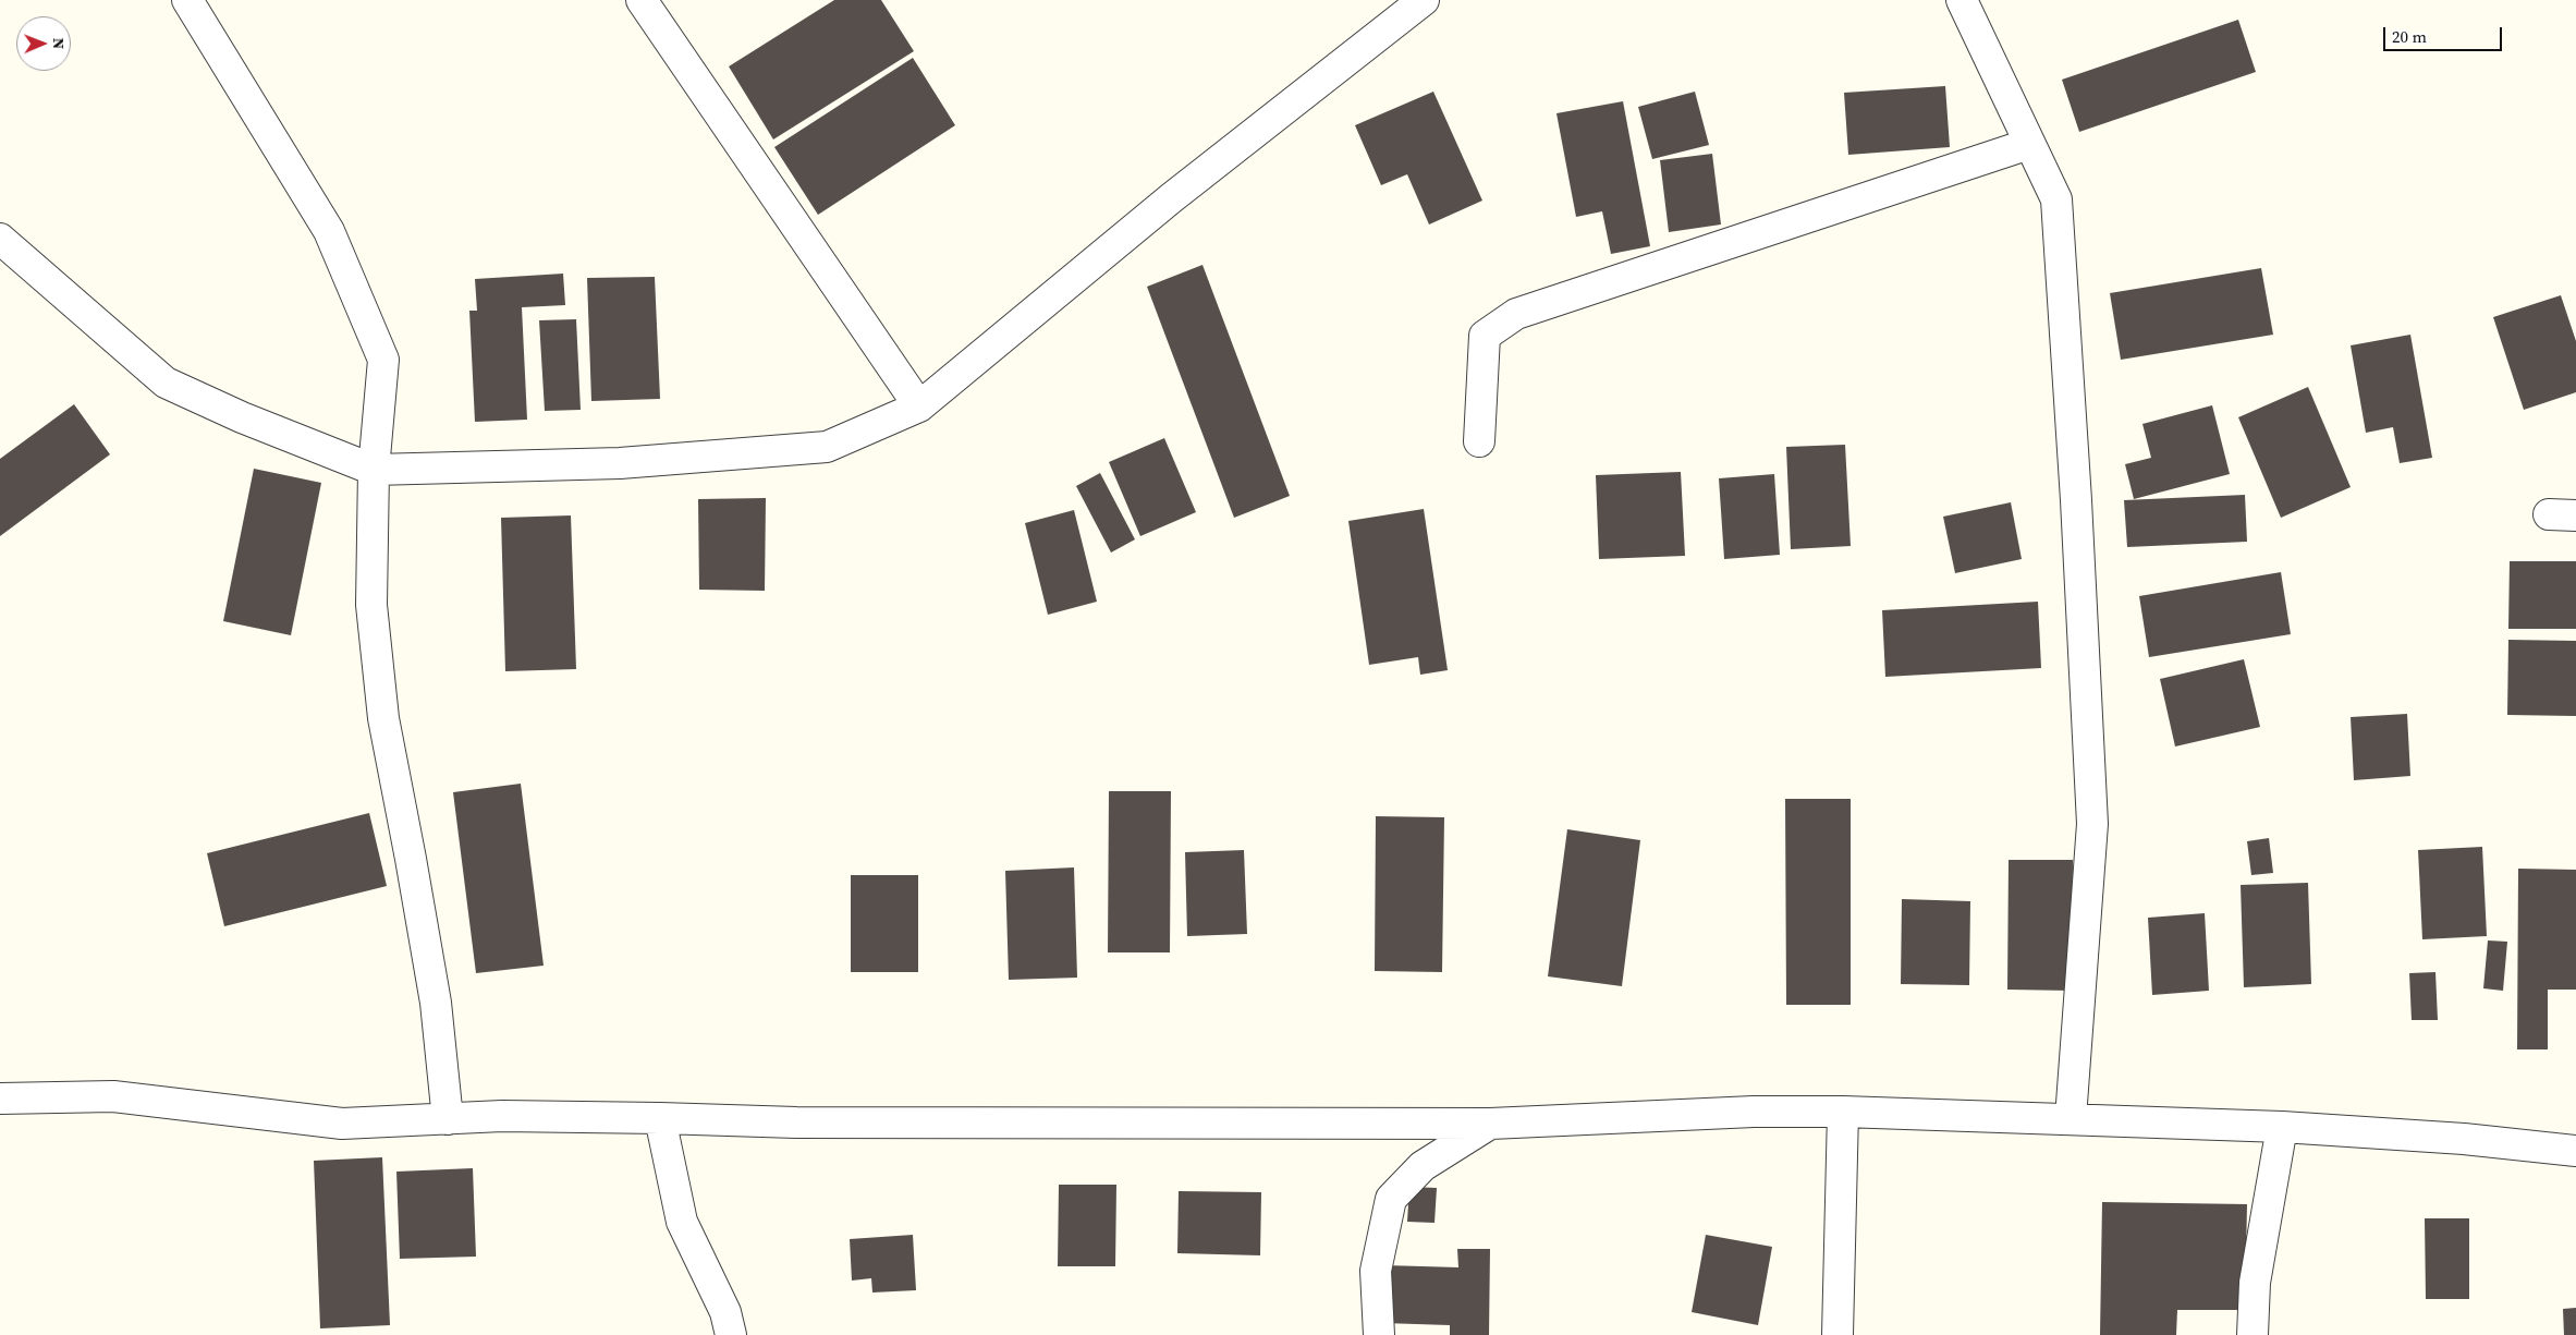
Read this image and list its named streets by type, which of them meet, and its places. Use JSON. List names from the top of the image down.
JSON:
{
  "scale_bar": "20 m",
  "north": "right"
}
